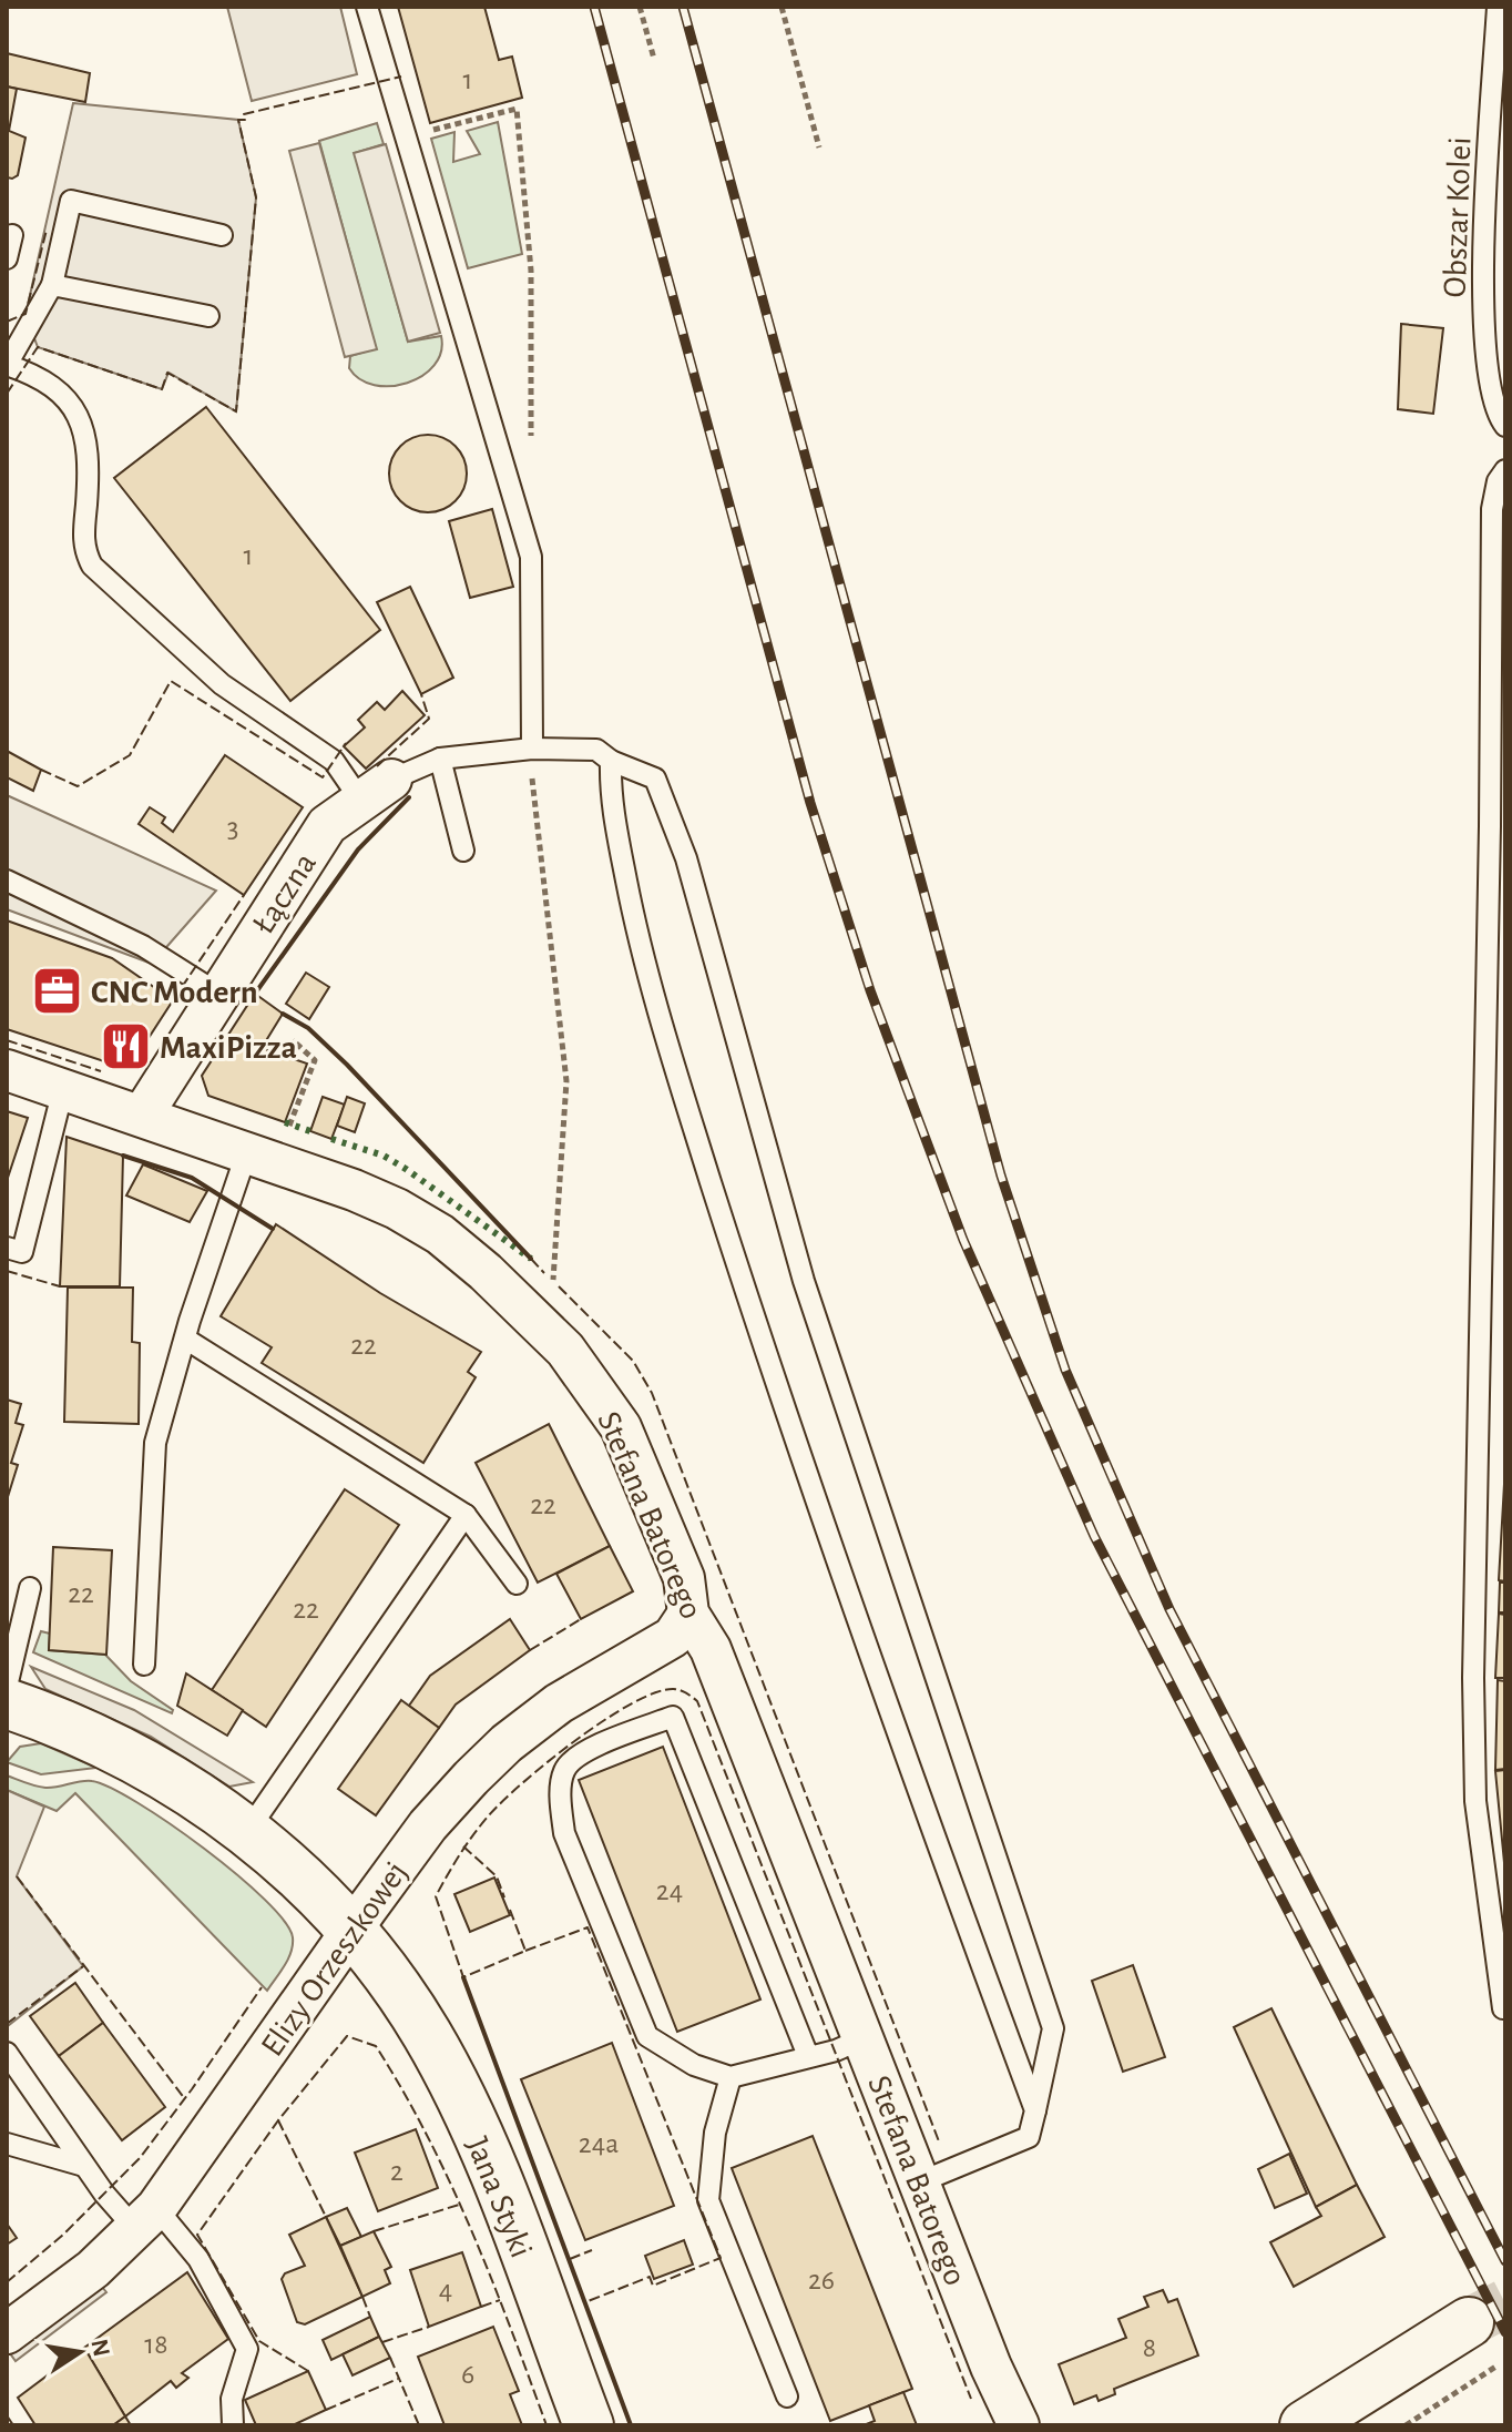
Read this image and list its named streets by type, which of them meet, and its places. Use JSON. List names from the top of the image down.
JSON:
{
  "streets": {
    "street": [
      "Łączna",
      "Stefana Batorego",
      "Elizy Orzeszkowej",
      "Jana Styki"
    ],
    "lane": ["Obszar Kolei"]
  },
  "crossings": [
    ["Łączna", "Stefana Batorego"],
    ["Stefana Batorego", "Elizy Orzeszkowej"],
    ["Elizy Orzeszkowej", "Jana Styki"]
  ],
  "places": {
    "office": ["CNC Modern"],
    "restaurant": ["MaxiPizza"]
  },
  "house_numbers": [
    "1",
    "1",
    "3",
    "22",
    "22",
    "22",
    "22",
    "24",
    "24a",
    "2",
    "26",
    "4",
    "18",
    "8",
    "6"
  ],
  "north": "right"
}
